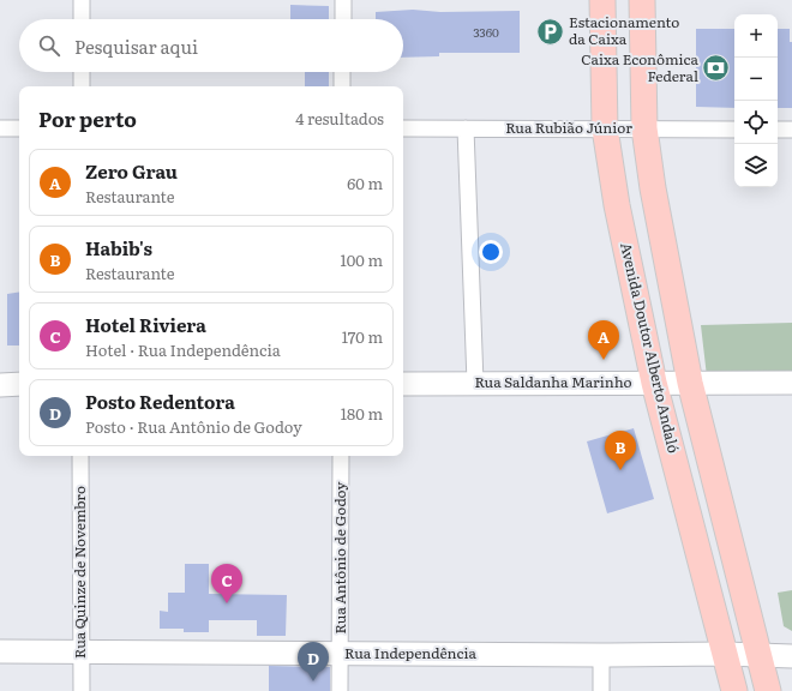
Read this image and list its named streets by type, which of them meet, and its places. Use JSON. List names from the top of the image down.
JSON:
{
  "streets": {
    "main road": ["Avenida Doutor Alberto Andaló"],
    "street": [
      "Rua Rubião Júnior",
      "Rua Saldanha Marinho",
      "Rua Antônio de Godoy",
      "Rua Quinze de Novembro",
      "Rua Independência"
    ]
  },
  "crossings": [
    ["Rua Rubião Júnior", "Avenida Doutor Alberto Andaló"],
    ["Avenida Doutor Alberto Andaló", "Rua Saldanha Marinho"],
    ["Avenida Doutor Alberto Andaló", "Rua Independência"],
    ["Rua Antônio de Godoy", "Rua Independência"],
    ["Rua Quinze de Novembro", "Rua Independência"]
  ],
  "places": {
    "parking": ["Estacionamento da Caixa"],
    "bank": ["Caixa Econômica Federal"]
  },
  "house_numbers": ["3360"],
  "page": {
    "map_buttons": ["+", "−"],
    "search": "Pesquisar aqui",
    "heading": ["Por perto", "4 resultados"],
    "list": [
      {
        "mark": "A",
        "name": "Zero Grau",
        "note": "Restaurante",
        "value": "60 m"
      },
      {
        "mark": "B",
        "name": "Habib's",
        "note": "Restaurante",
        "value": "100 m"
      },
      {
        "mark": "C",
        "name": "Hotel Riviera",
        "note": "Hotel · Rua Independência",
        "value": "170 m"
      },
      {
        "mark": "D",
        "name": "Posto Redentora",
        "note": "Posto · Rua Antônio de Godoy",
        "value": "180 m"
      }
    ],
    "pins": [
      "A",
      "B",
      "C",
      "D"
    ]
  }
}
